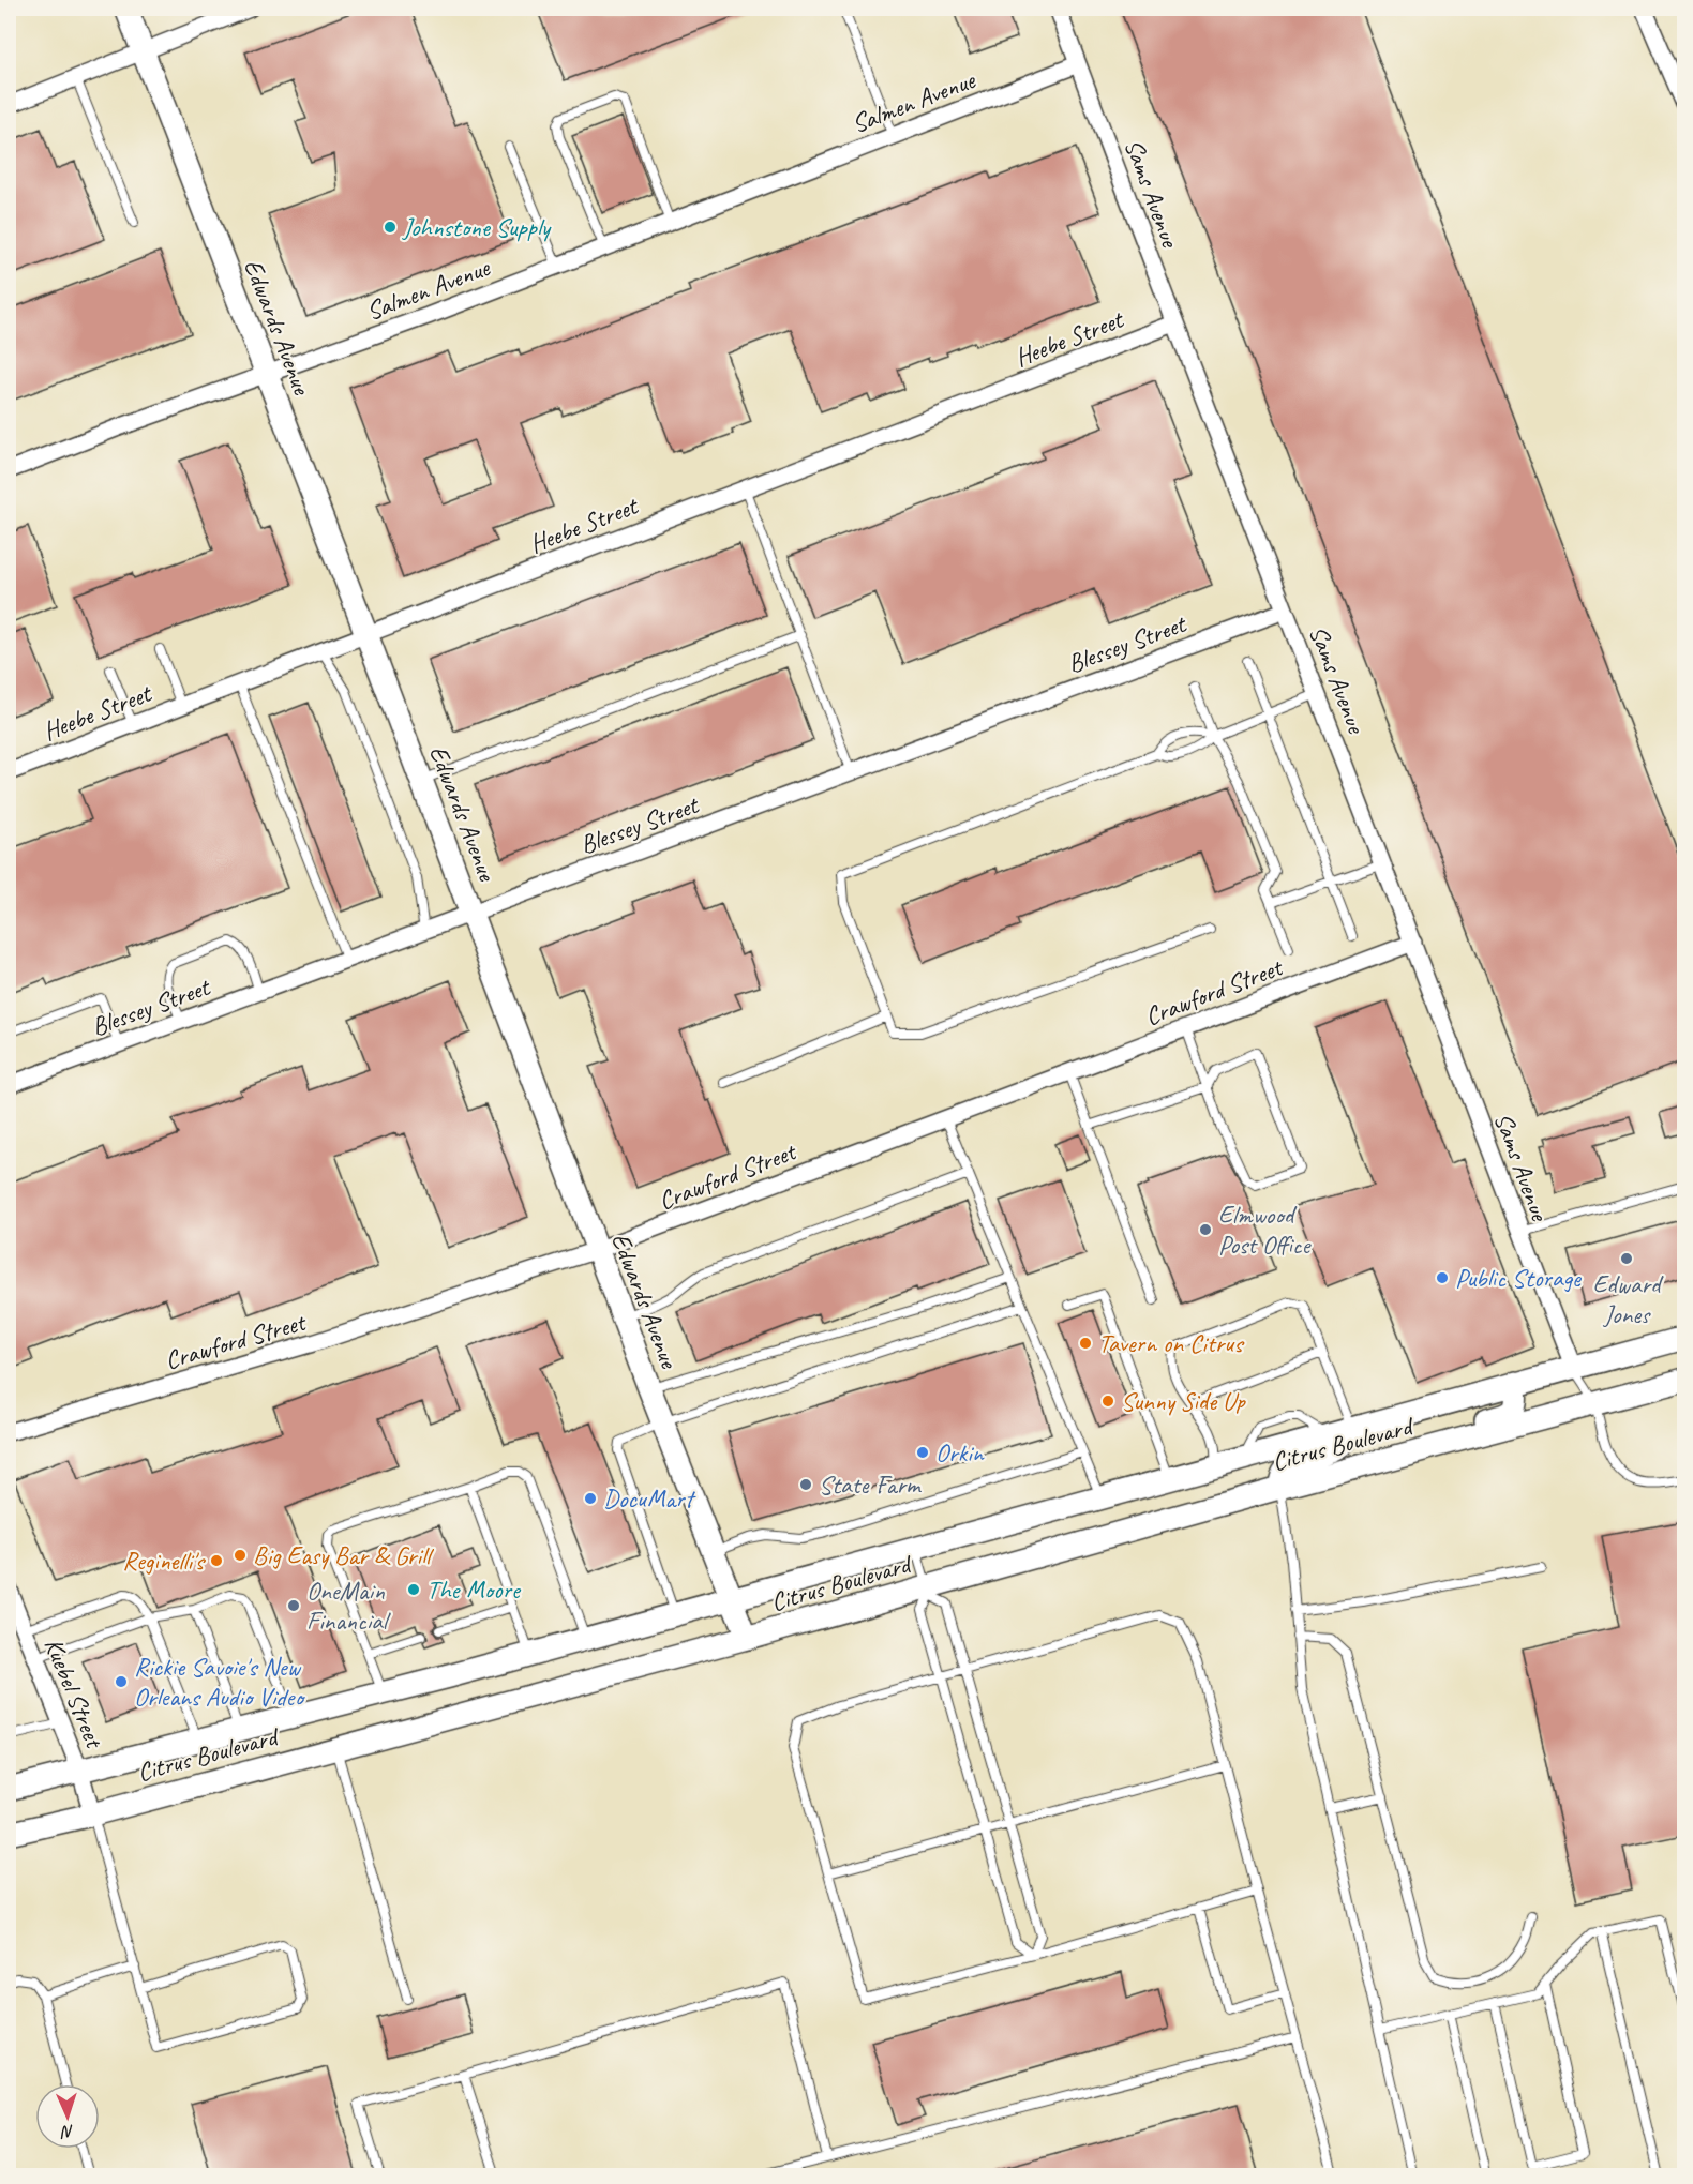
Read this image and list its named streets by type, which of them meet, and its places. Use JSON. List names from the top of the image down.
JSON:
{
  "streets": {
    "street": [
      "Salmen Avenue",
      "Sams Avenue",
      "Edwards Avenue",
      "Heebe Street",
      "Blessey Street",
      "Crawford Street",
      "Citrus Boulevard",
      "Kuebel Street"
    ]
  },
  "crossings": [
    ["Salmen Avenue", "Sams Avenue"],
    ["Salmen Avenue", "Edwards Avenue"],
    ["Sams Avenue", "Heebe Street"],
    ["Sams Avenue", "Blessey Street"],
    ["Sams Avenue", "Crawford Street"],
    ["Sams Avenue", "Citrus Boulevard"],
    ["Edwards Avenue", "Heebe Street"],
    ["Edwards Avenue", "Blessey Street"],
    ["Edwards Avenue", "Crawford Street"],
    ["Edwards Avenue", "Citrus Boulevard"],
    ["Citrus Boulevard", "Kuebel Street"]
  ],
  "places": [
    "Johnstone Supply",
    "Elmwood Post Office",
    "Edward Jones",
    "Public Storage",
    "Tavern on Citrus",
    "Sunny Side Up",
    "Orkin",
    "State Farm",
    "DocuMart",
    "Big Easy Bar & Grill",
    "Reginelli's",
    "The Moore",
    "OneMain Financial",
    "Rickie Savoie's New Orleans Audio Video"
  ],
  "north": "bottom"
}
